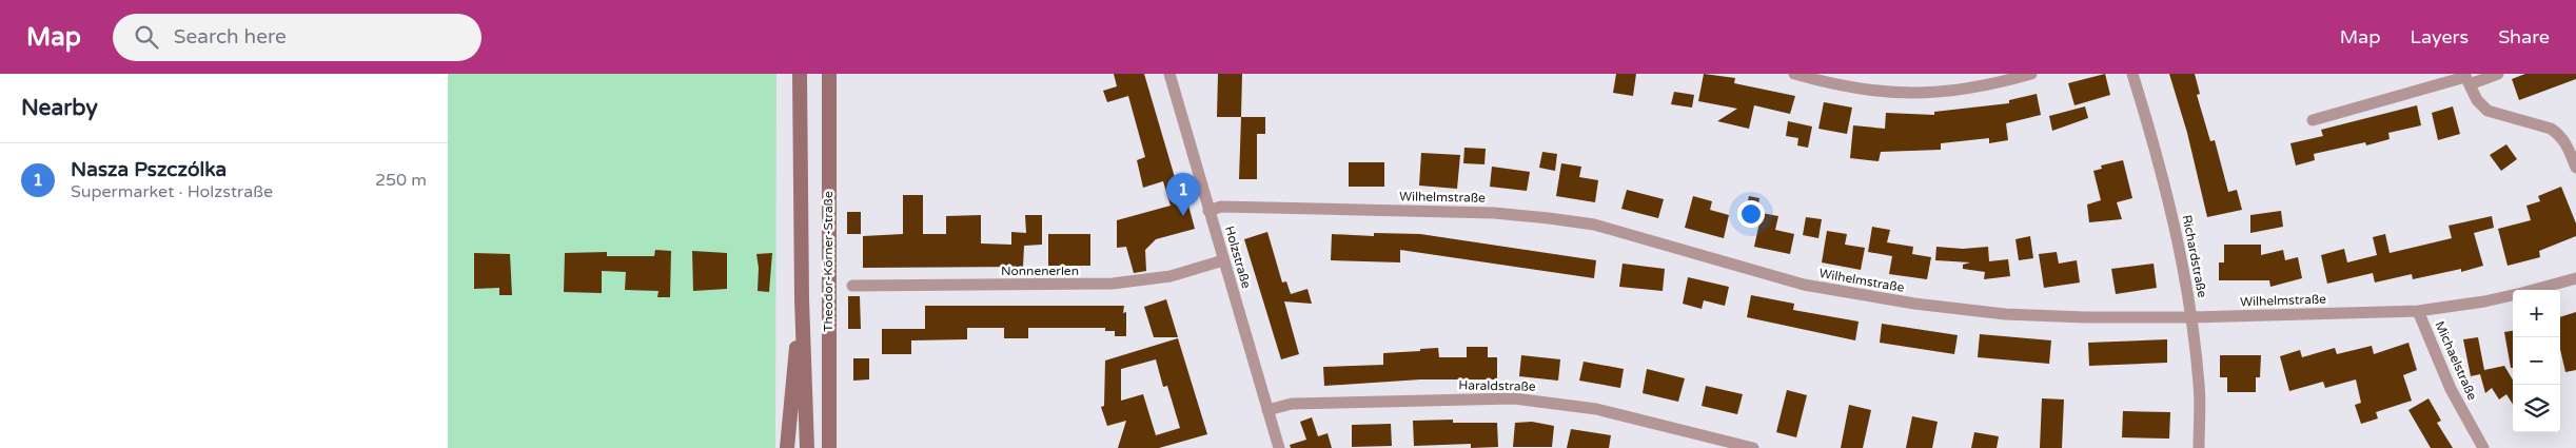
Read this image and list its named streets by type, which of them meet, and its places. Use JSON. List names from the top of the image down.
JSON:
{
  "streets": {
    "main road": ["Theodor-Körner-Straße"],
    "street": [
      "Wilhelmstraße",
      "Richardstraße",
      "Holzstraße",
      "Nonnenerlen",
      "Michaelstraße",
      "Haraldstraße"
    ]
  },
  "crossings": [
    ["Wilhelmstraße", "Richardstraße"],
    ["Wilhelmstraße", "Holzstraße"],
    ["Wilhelmstraße", "Michaelstraße"],
    ["Holzstraße", "Nonnenerlen"],
    ["Holzstraße", "Haraldstraße"]
  ],
  "page": {
    "header": "Map",
    "search": "Search here",
    "nav": ["Map", "Layers", "Share"],
    "heading": "Nearby",
    "list": [
      {
        "mark": "1",
        "name": "Nasza Pszczólka",
        "note": "Supermarket · Holzstraße",
        "value": "250 m"
      }
    ],
    "pins": "1",
    "map_buttons": ["+", "−"]
  }
}
